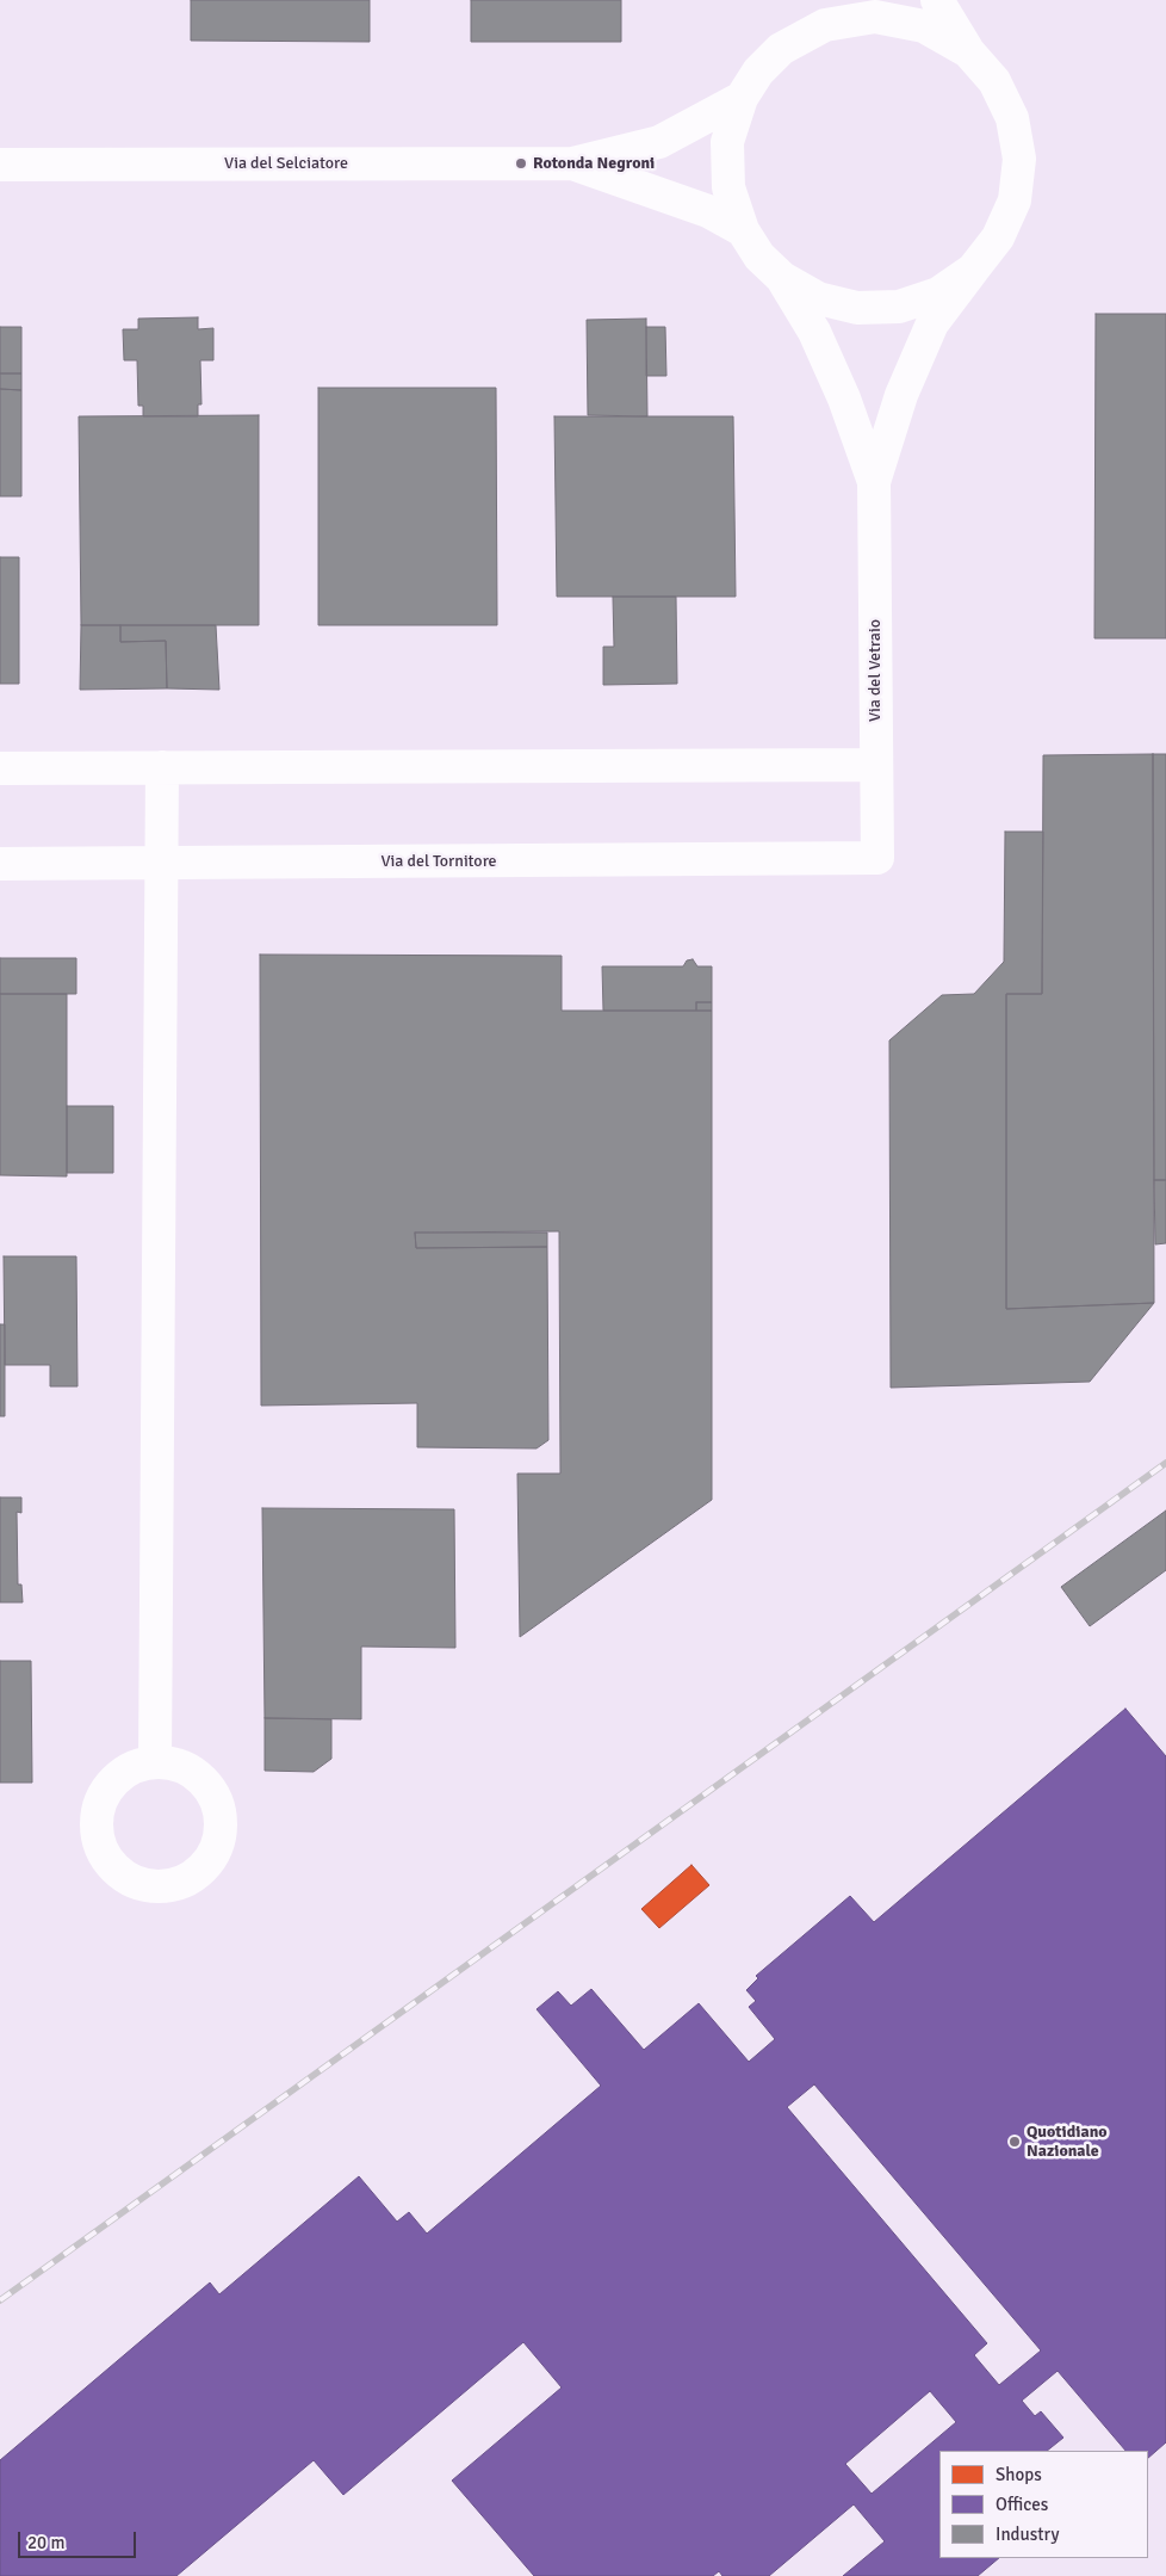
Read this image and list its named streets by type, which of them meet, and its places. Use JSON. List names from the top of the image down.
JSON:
{
  "streets": {
    "street": ["Via del Selciatore", "Via del Vetraio", "Via del Tornitore"]
  },
  "crossings": [
    ["Via del Vetraio", "Via del Tornitore"]
  ],
  "places": ["Rotonda Negroni", "Quotidiano Nazionale"],
  "legend": ["Shops", "Offices", "Industry"],
  "scale_bar": "20 m"
}
